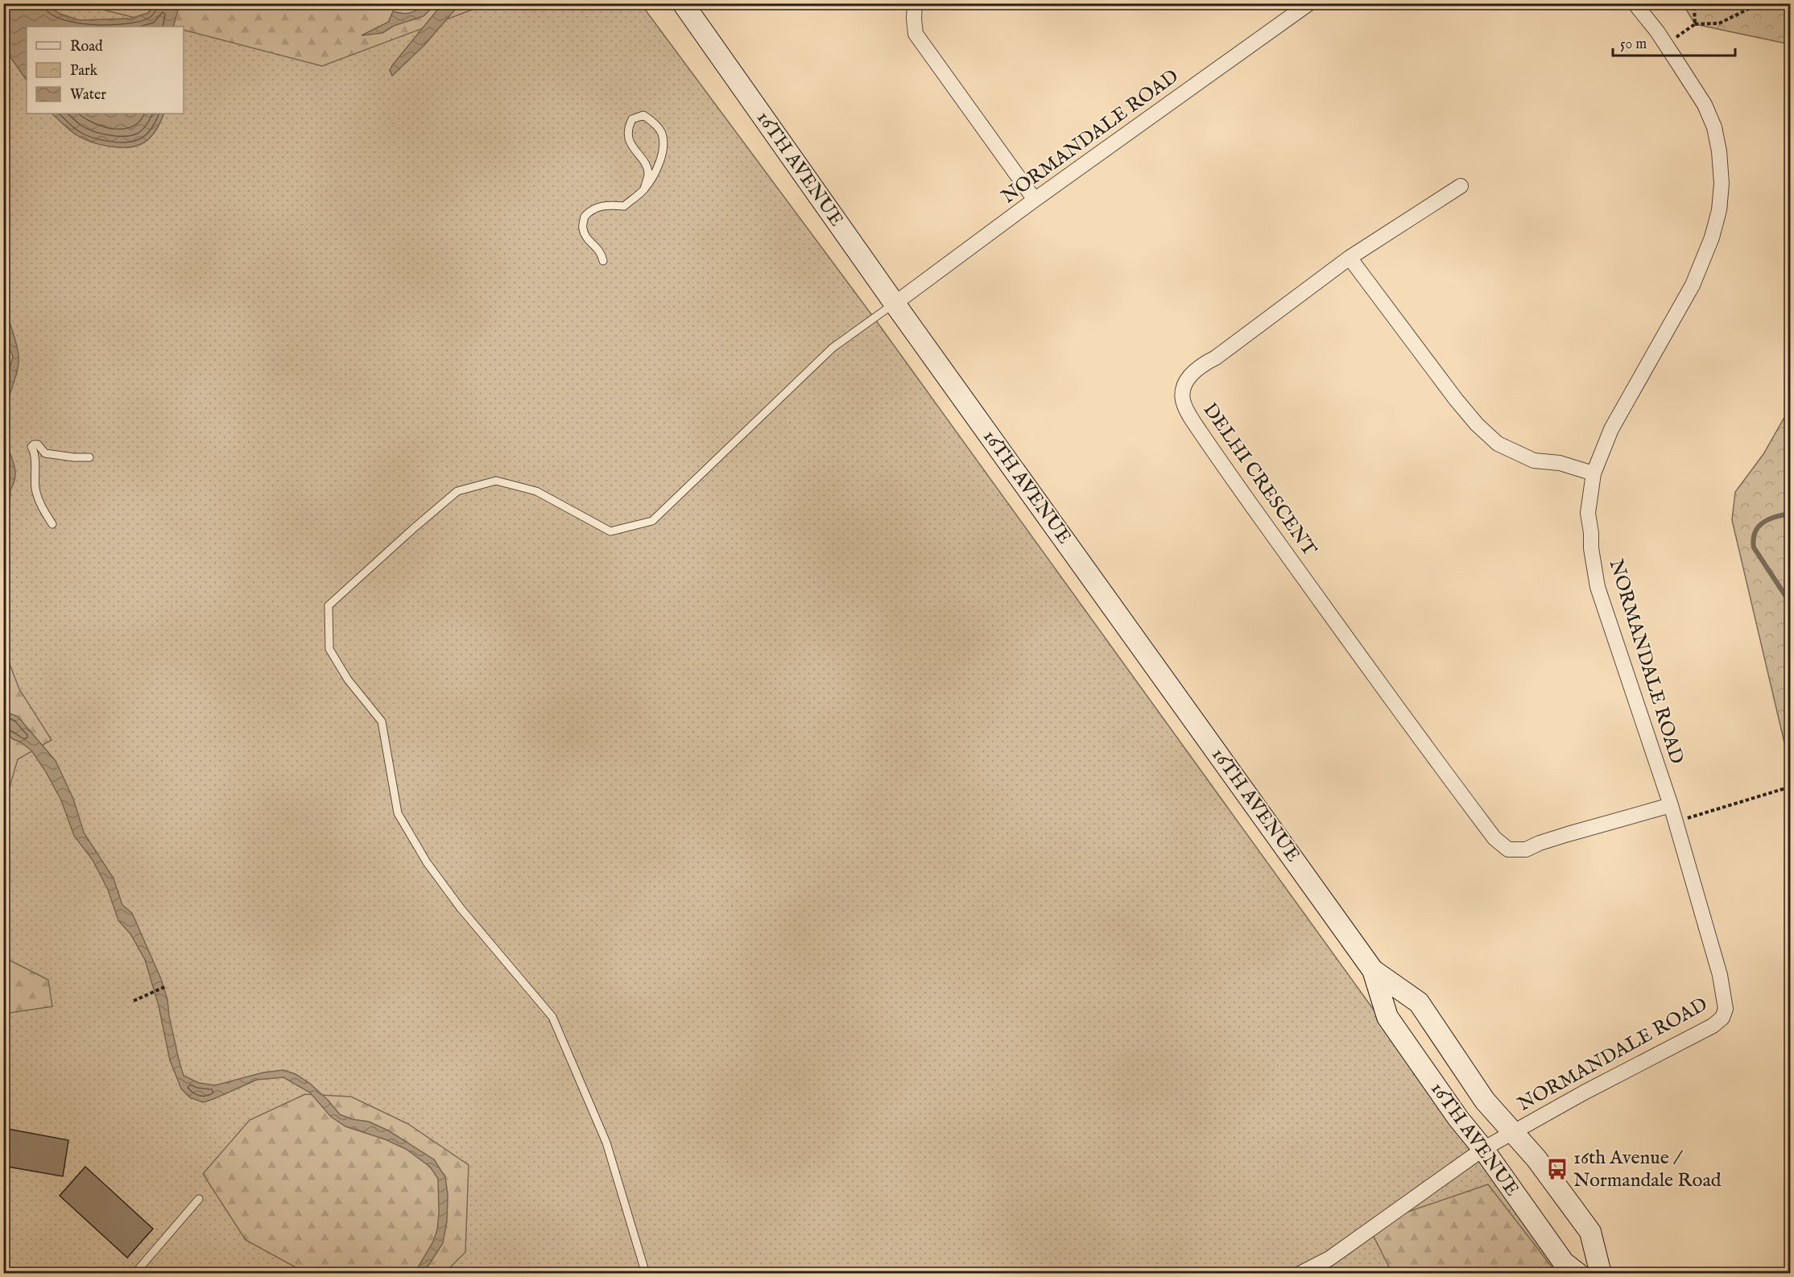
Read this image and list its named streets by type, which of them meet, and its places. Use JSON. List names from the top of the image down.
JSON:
{
  "streets": {
    "main road": ["16TH AVENUE"],
    "street": ["NORMANDALE ROAD", "DELHI CRESCENT"]
  },
  "crossings": [
    ["NORMANDALE ROAD", "16TH AVENUE"],
    ["NORMANDALE ROAD", "DELHI CRESCENT"]
  ],
  "places": {
    "bus stop": ["16th Avenue / Normandale Road"]
  },
  "legend": ["Road", "Park", "Water"],
  "scale_bar": "50 m"
}
